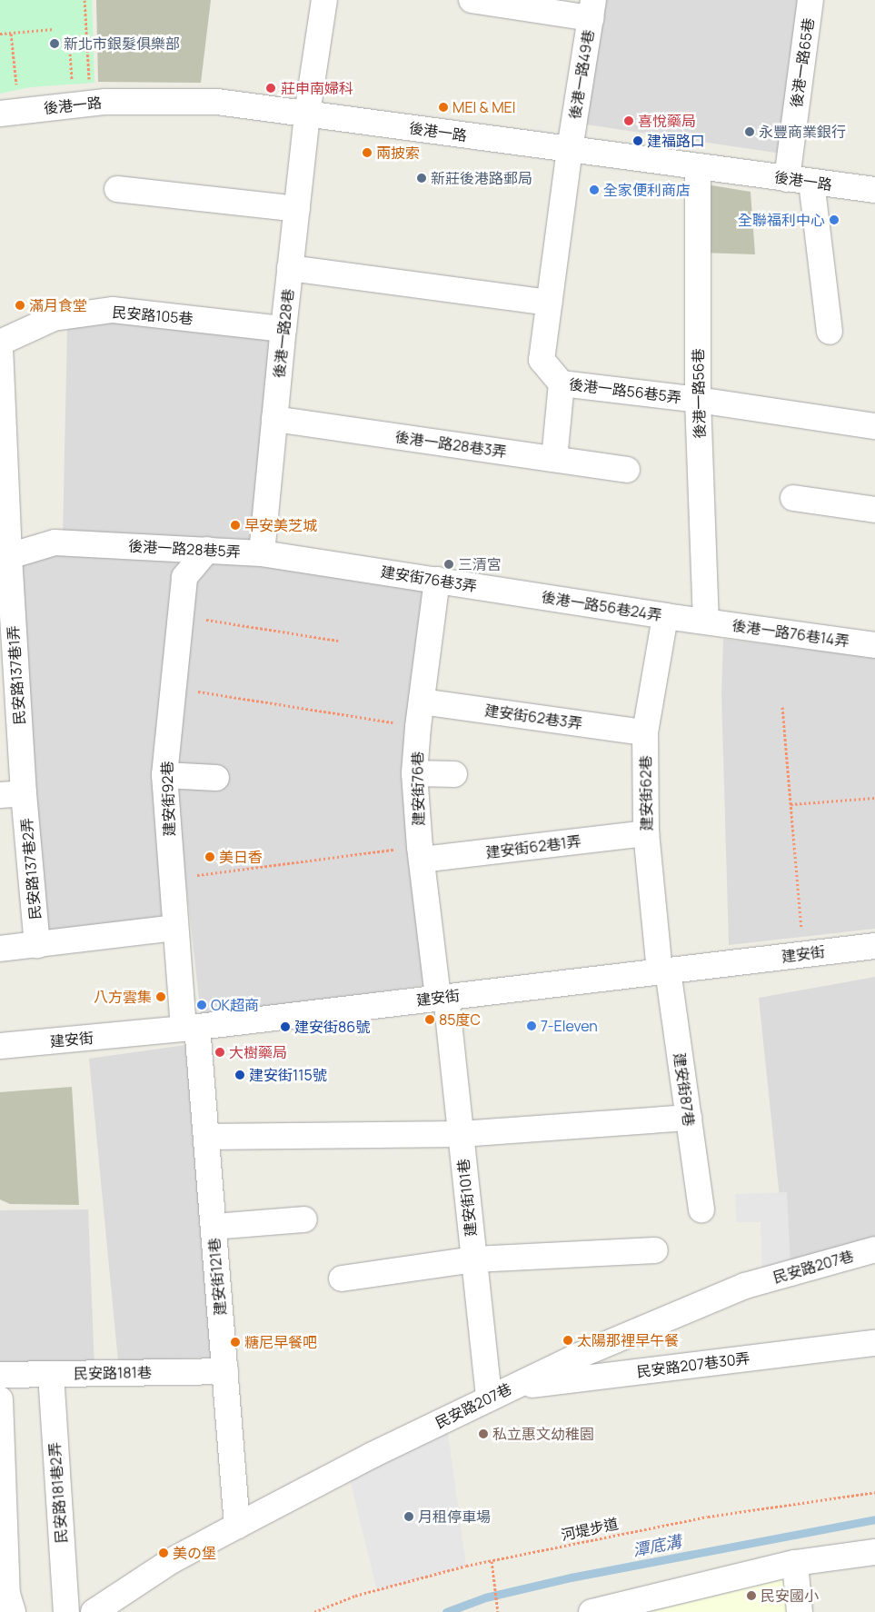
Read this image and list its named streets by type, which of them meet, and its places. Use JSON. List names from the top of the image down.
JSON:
{
  "streets": {
    "street": [
      "後港一路65巷",
      "後港一路49巷",
      "後港一路",
      "民安路105巷",
      "後港一路28巷",
      "後港一路56巷5弄",
      "後港一路56巷",
      "後港一路28巷3弄",
      "後港一路28巷5弄",
      "建安街76巷3弄",
      "後港一路56巷24弄",
      "後港一路76巷14弄",
      "民安路137巷1弄",
      "建安街62巷3弄",
      "建安街76巷",
      "建安街62巷",
      "建安街92巷",
      "建安街62巷1弄",
      "民安路137巷2弄",
      "建安街",
      "建安街87巷",
      "建安街101巷",
      "民安路207巷",
      "建安街121巷",
      "民安路207巷30弄",
      "民安路181巷",
      "民安路181巷2弄"
    ],
    "path": ["河堤步道"]
  },
  "crossings": [
    ["後港一路65巷", "後港一路"],
    ["後港一路49巷", "後港一路"],
    ["後港一路49巷", "後港一路56巷5弄"],
    ["後港一路", "後港一路28巷"],
    ["後港一路", "後港一路56巷5弄"],
    ["後港一路", "後港一路56巷"],
    ["民安路105巷", "後港一路28巷"],
    ["後港一路28巷", "後港一路28巷3弄"],
    ["後港一路28巷", "後港一路28巷5弄"],
    ["後港一路56巷5弄", "後港一路56巷"],
    ["後港一路56巷", "後港一路56巷24弄"],
    ["後港一路56巷", "後港一路76巷14弄"],
    ["後港一路28巷5弄", "建安街76巷3弄"],
    ["後港一路28巷5弄", "民安路137巷1弄"],
    ["後港一路28巷5弄", "建安街92巷"],
    ["建安街76巷3弄", "後港一路56巷24弄"],
    ["建安街76巷3弄", "建安街76巷"],
    ["後港一路56巷24弄", "後港一路76巷14弄"],
    ["後港一路56巷24弄", "建安街62巷"],
    ["民安路137巷1弄", "民安路137巷2弄"],
    ["建安街62巷3弄", "建安街76巷"],
    ["建安街62巷3弄", "建安街62巷"],
    ["建安街76巷", "建安街62巷1弄"],
    ["建安街76巷", "建安街"],
    ["建安街76巷", "建安街101巷"],
    ["建安街62巷", "建安街62巷1弄"],
    ["建安街62巷", "建安街"],
    ["建安街62巷", "建安街87巷"],
    ["建安街92巷", "建安街"],
    ["建安街92巷", "建安街121巷"],
    ["建安街", "建安街87巷"],
    ["建安街", "建安街101巷"],
    ["建安街", "建安街121巷"],
    ["建安街101巷", "民安路207巷"],
    ["民安路207巷", "建安街121巷"],
    ["民安路207巷", "民安路207巷30弄"],
    ["建安街121巷", "民安路181巷"],
    ["民安路181巷", "民安路181巷2弄"]
  ],
  "water": ["潭底溝"],
  "places": [
    "新北市銀髮俱樂部",
    "莊申南婦科",
    "MEI & MEI",
    "喜悅藥局",
    "永豐商業銀行",
    "建福路口",
    "兩披索",
    "新莊後港路郵局",
    "全家便利商店",
    "全聯福利中心",
    "滿月食堂",
    "早安美芝城",
    "三清宮",
    "美日香",
    "八方雲集",
    "OK超商",
    "85度C",
    "7-Eleven",
    "建安街86號",
    "大樹藥局",
    "建安街115號",
    "太陽那裡早午餐",
    "糖尼早餐吧",
    "私立惠文幼稚園",
    "月租停車場",
    "美の堡",
    "民安國小"
  ]
}
